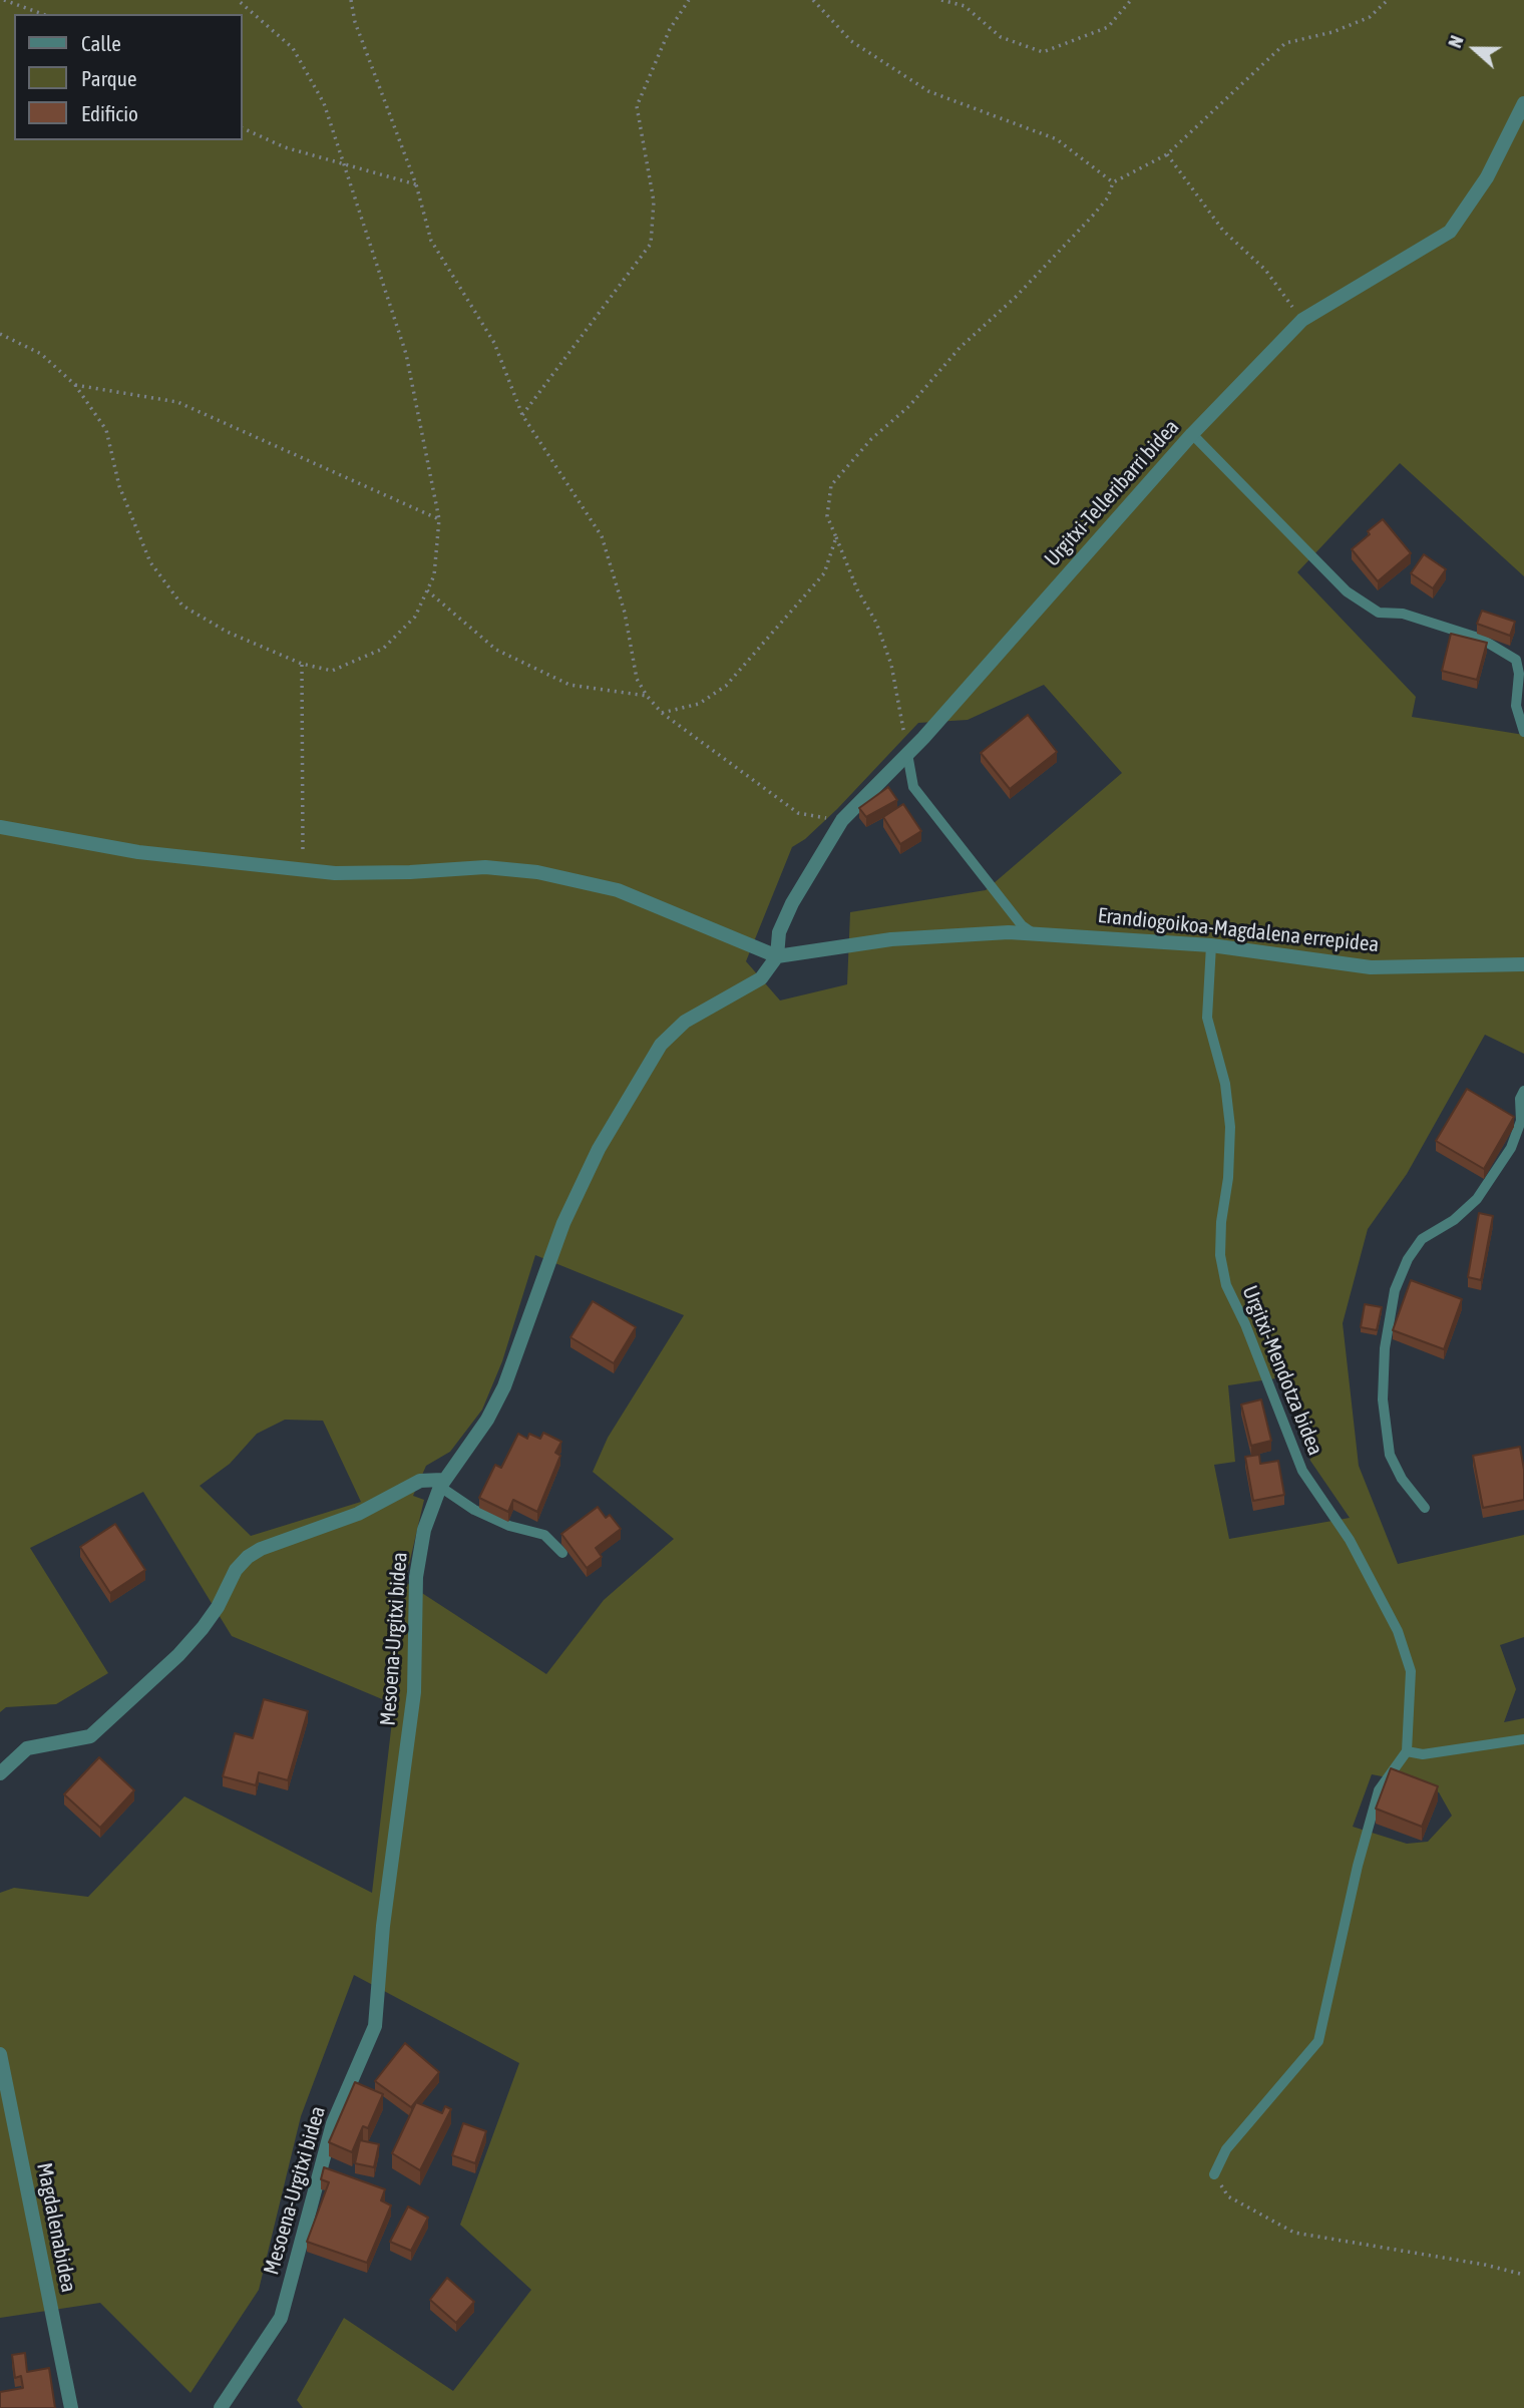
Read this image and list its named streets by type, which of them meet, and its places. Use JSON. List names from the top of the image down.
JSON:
{
  "streets": {
    "street": [
      "Urgitxi-Telleribarri bidea",
      "Erandiogoikoa-Magdalena errepidea",
      "Mesoena-Urgitxi bidea",
      "Magdalenabidea"
    ],
    "lane": ["Urgitxi-Mendotza bidea"]
  },
  "crossings": [
    ["Urgitxi-Telleribarri bidea", "Erandiogoikoa-Magdalena errepidea"],
    ["Urgitxi-Telleribarri bidea", "Mesoena-Urgitxi bidea"],
    ["Erandiogoikoa-Magdalena errepidea", "Urgitxi-Mendotza bidea"],
    ["Erandiogoikoa-Magdalena errepidea", "Mesoena-Urgitxi bidea"]
  ],
  "legend": ["Calle", "Parque", "Edificio"],
  "north": "left"
}
